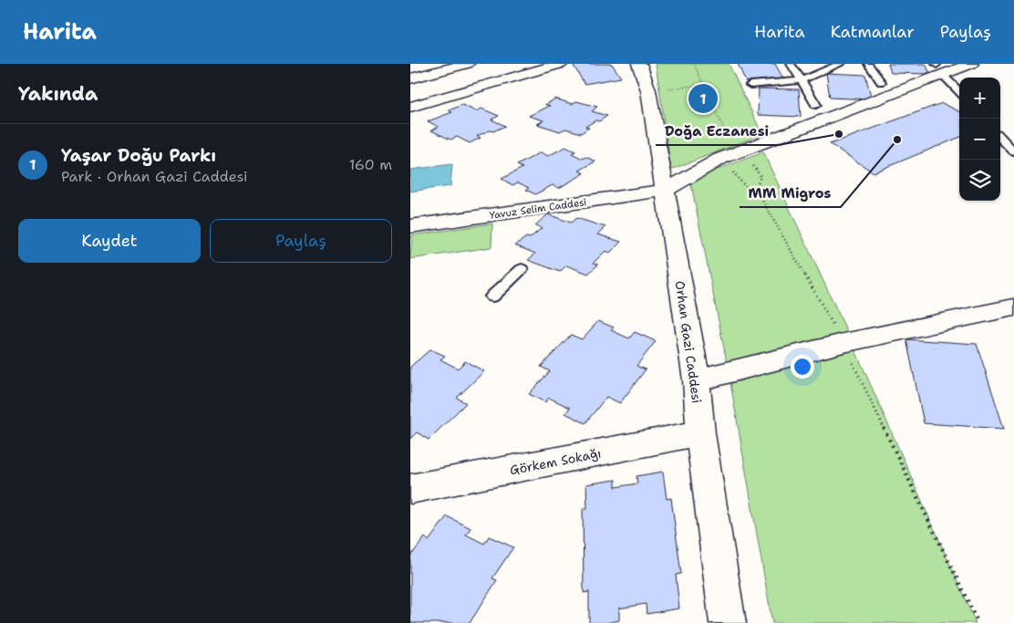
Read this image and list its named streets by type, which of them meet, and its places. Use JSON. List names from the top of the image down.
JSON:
{
  "streets": {
    "street": ["Yavuz Selim Caddesi", "Orhan Gazi Caddesi", "Görkem Sokağı"]
  },
  "crossings": [
    ["Yavuz Selim Caddesi", "Orhan Gazi Caddesi"],
    ["Orhan Gazi Caddesi", "Görkem Sokağı"]
  ],
  "places": ["Doğa Eczanesi", "MM Migros"],
  "page": {
    "header": "Harita",
    "nav": ["Harita", "Katmanlar", "Paylaş"],
    "heading": "Yakında",
    "map_buttons": ["+", "−"],
    "pins": "1",
    "list": [
      {
        "mark": "1",
        "name": "Yaşar Doğu Parkı",
        "note": "Park · Orhan Gazi Caddesi",
        "value": "160 m"
      }
    ],
    "buttons": ["Kaydet", "Paylaş"]
  }
}
